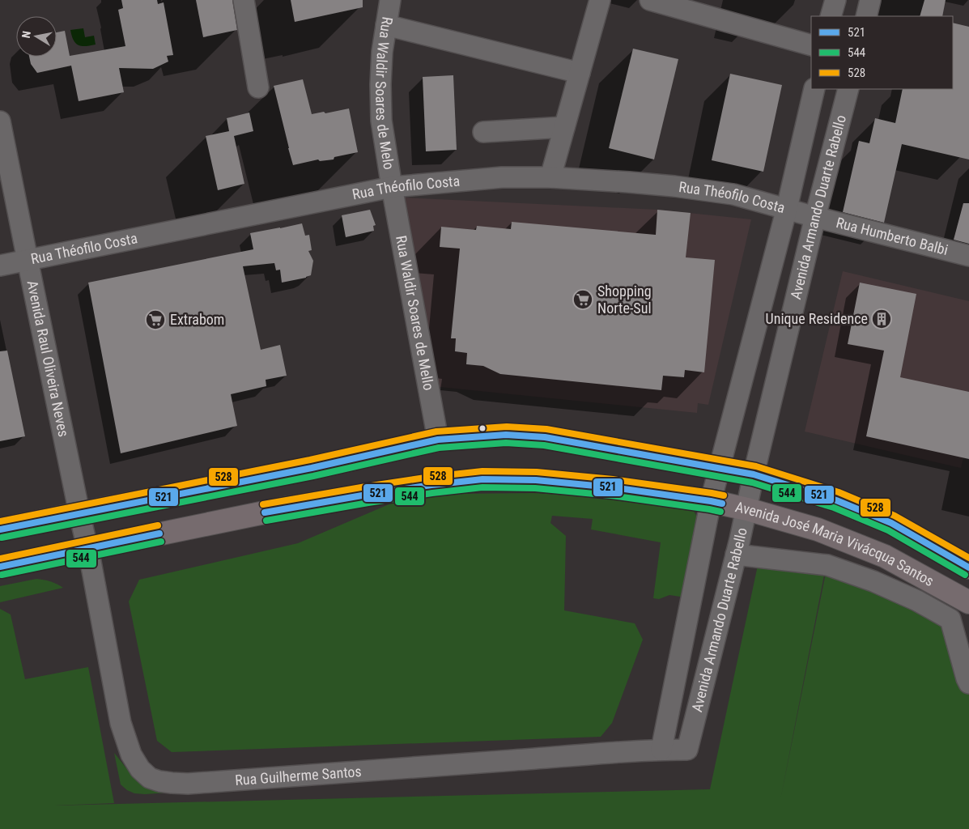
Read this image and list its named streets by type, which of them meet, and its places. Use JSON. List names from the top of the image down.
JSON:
{
  "streets": {
    "main road": ["Avenida José Maria Vivácqua Santos"],
    "street": [
      "Rua Waldir Soares de Melo",
      "Rua Théofilo Costa",
      "Avenida Armando Duarte Rabello",
      "Rua Humberto Balbi",
      "Rua Waldir Soares de Mello",
      "Avenida Raul Oliveira Neves",
      "Rua Guilherme Santos"
    ]
  },
  "crossings": [
    ["Rua Waldir Soares de Melo", "Rua Théofilo Costa"],
    ["Rua Waldir Soares de Melo", "Rua Waldir Soares de Mello"],
    ["Rua Théofilo Costa", "Avenida Armando Duarte Rabello"],
    ["Rua Théofilo Costa", "Rua Humberto Balbi"],
    ["Rua Théofilo Costa", "Rua Waldir Soares de Mello"],
    ["Rua Théofilo Costa", "Avenida Raul Oliveira Neves"],
    ["Avenida Armando Duarte Rabello", "Rua Humberto Balbi"],
    ["Avenida Armando Duarte Rabello", "Avenida José Maria Vivácqua Santos"],
    ["Avenida Armando Duarte Rabello", "Rua Guilherme Santos"],
    ["Avenida Raul Oliveira Neves", "Avenida José Maria Vivácqua Santos"],
    ["Avenida Raul Oliveira Neves", "Rua Guilherme Santos"],
    ["Avenida José Maria Vivácqua Santos", "Rua Guilherme Santos"]
  ],
  "places": {
    "supermarket": ["Shopping Norte-Sul", "Extrabom"],
    "building": ["Unique Residence"]
  },
  "lines": ["transit line 528", "transit line 521", "transit line 544"],
  "legend": ["521", "544", "528"],
  "north": "left"
}
